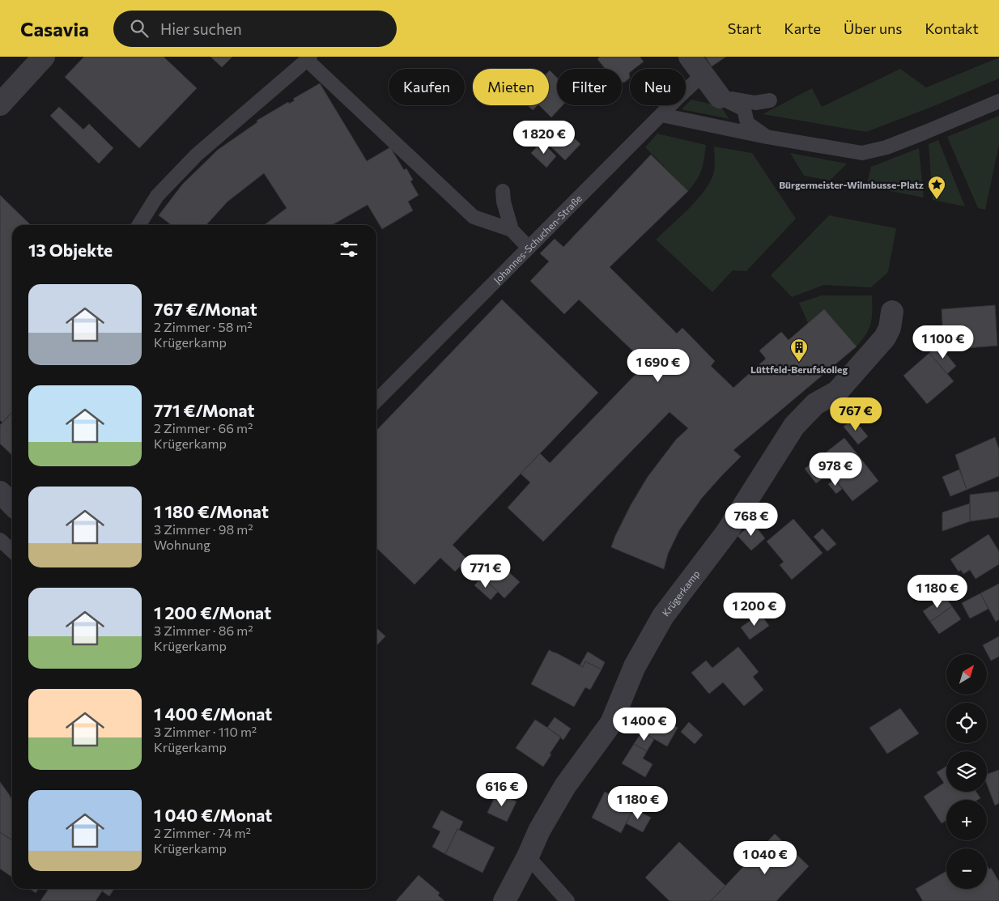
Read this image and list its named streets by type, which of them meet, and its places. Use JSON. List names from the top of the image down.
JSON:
{
  "streets": {
    "street": ["Krügerkamp"],
    "lane": ["Johannes-Schuchen-Straße"]
  },
  "places": {
    "place": ["Bürgermeister-Wilmbusse-Platz"],
    "building": ["Lüttfeld-Berufskolleg"]
  },
  "north": "top right",
  "page": {
    "header": "Casavia",
    "search": "Hier suchen",
    "nav": [
      "Start",
      "Karte",
      "Über uns",
      "Kontakt"
    ],
    "chip": [
      "Kaufen",
      "Mieten",
      "Filter",
      "Neu"
    ],
    "price": [
      "1 820 €",
      "1 100 €",
      "1 690 €",
      "767 €",
      "978 €",
      "768 €",
      "771 €",
      "1 180 €",
      "1 200 €",
      "1 400 €",
      "616 €",
      "1 180 €",
      "1 040 €"
    ],
    "heading": "13 Objekte",
    "list": [
      {
        "name": "767 €/Monat",
        "note": "2 Zimmer · 58 m² · Krügerkamp"
      },
      {
        "name": "771 €/Monat",
        "note": "2 Zimmer · 66 m² · Krügerkamp"
      },
      {
        "name": "1 180 €/Monat",
        "note": "3 Zimmer · 98 m² · Wohnung"
      },
      {
        "name": "1 200 €/Monat",
        "note": "3 Zimmer · 86 m² · Krügerkamp"
      },
      {
        "name": "1 400 €/Monat",
        "note": "3 Zimmer · 110 m² · Krügerkamp"
      },
      {
        "name": "1 040 €/Monat",
        "note": "2 Zimmer · 74 m² · Krügerkamp"
      }
    ],
    "map_buttons": ["+", "−"]
  }
}
